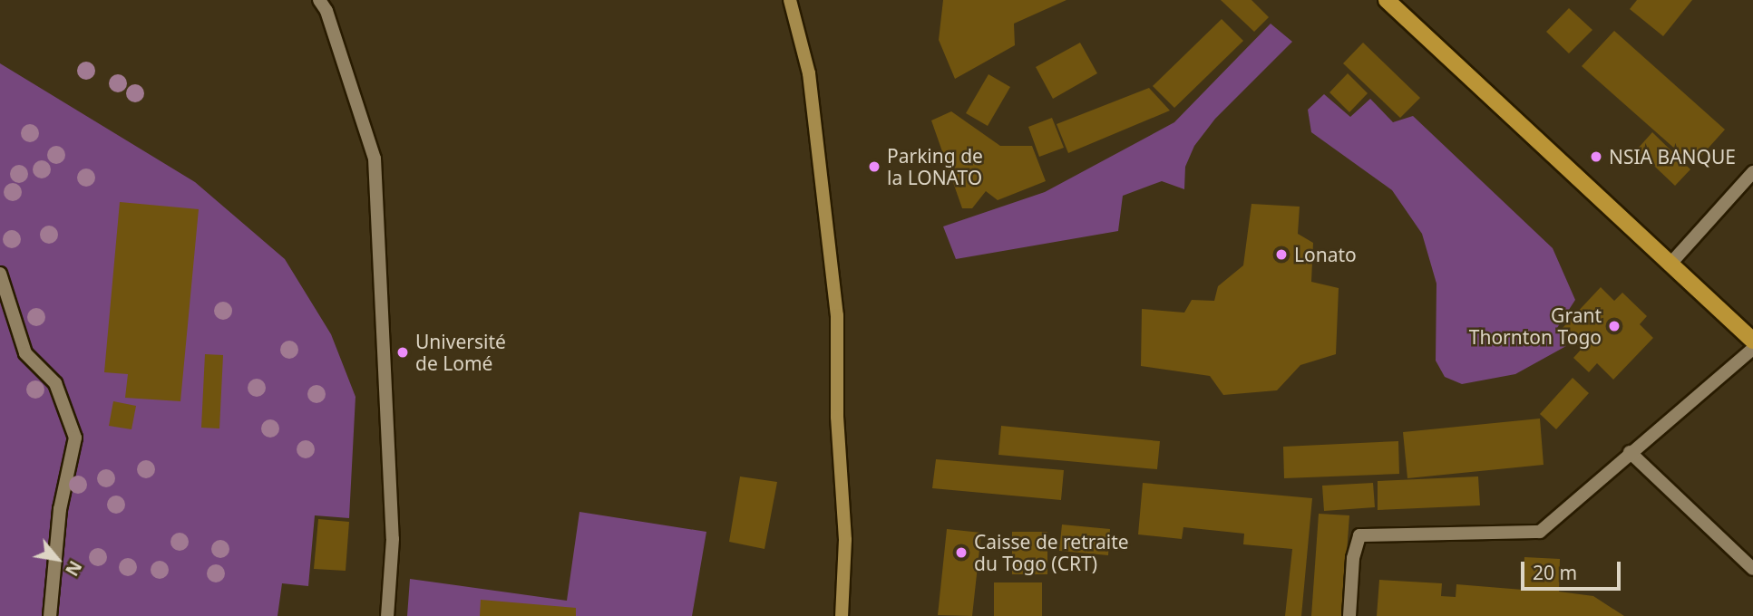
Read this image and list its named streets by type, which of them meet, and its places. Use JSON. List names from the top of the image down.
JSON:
{
  "places": [
    "NSIA BANQUE",
    "Parking de la LONATO",
    "Lonato",
    "Grant Thornton Togo",
    "Université de Lomé",
    "Caisse de retraite du Togo (CRT)"
  ],
  "scale_bar": "20 m",
  "north": "bottom right"
}
